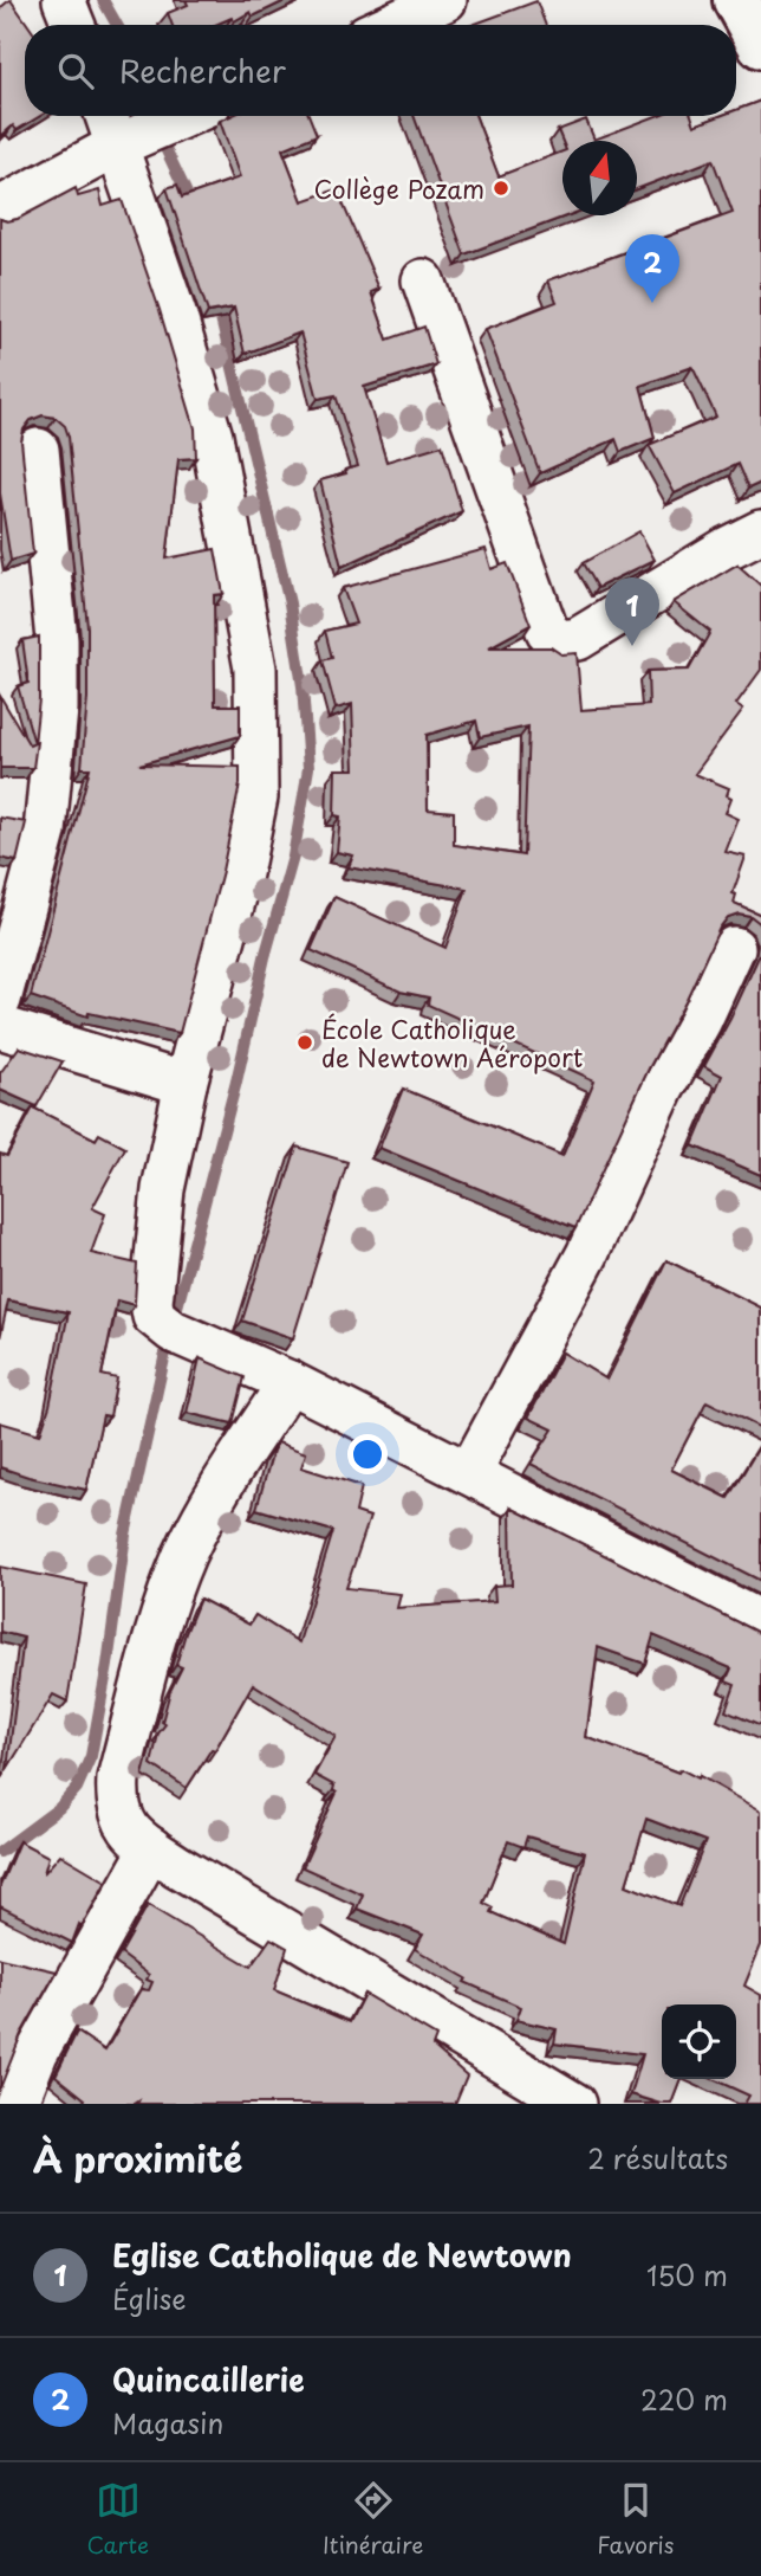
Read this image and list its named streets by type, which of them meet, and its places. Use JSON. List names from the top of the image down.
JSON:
{
  "places": ["Collège Pozam", "École Catholique de Newtown Aéroport"],
  "north": "top",
  "page": {
    "search": "Rechercher",
    "pins": ["2", "1"],
    "heading": ["À proximité", "2 résultats"],
    "list": [
      {
        "mark": "1",
        "name": "Eglise Catholique de Newtown",
        "note": "Église",
        "value": "150 m"
      },
      {
        "mark": "2",
        "name": "Quincaillerie",
        "note": "Magasin",
        "value": "220 m"
      }
    ],
    "nav": ["Carte", "Itinéraire", "Favoris"]
  }
}
